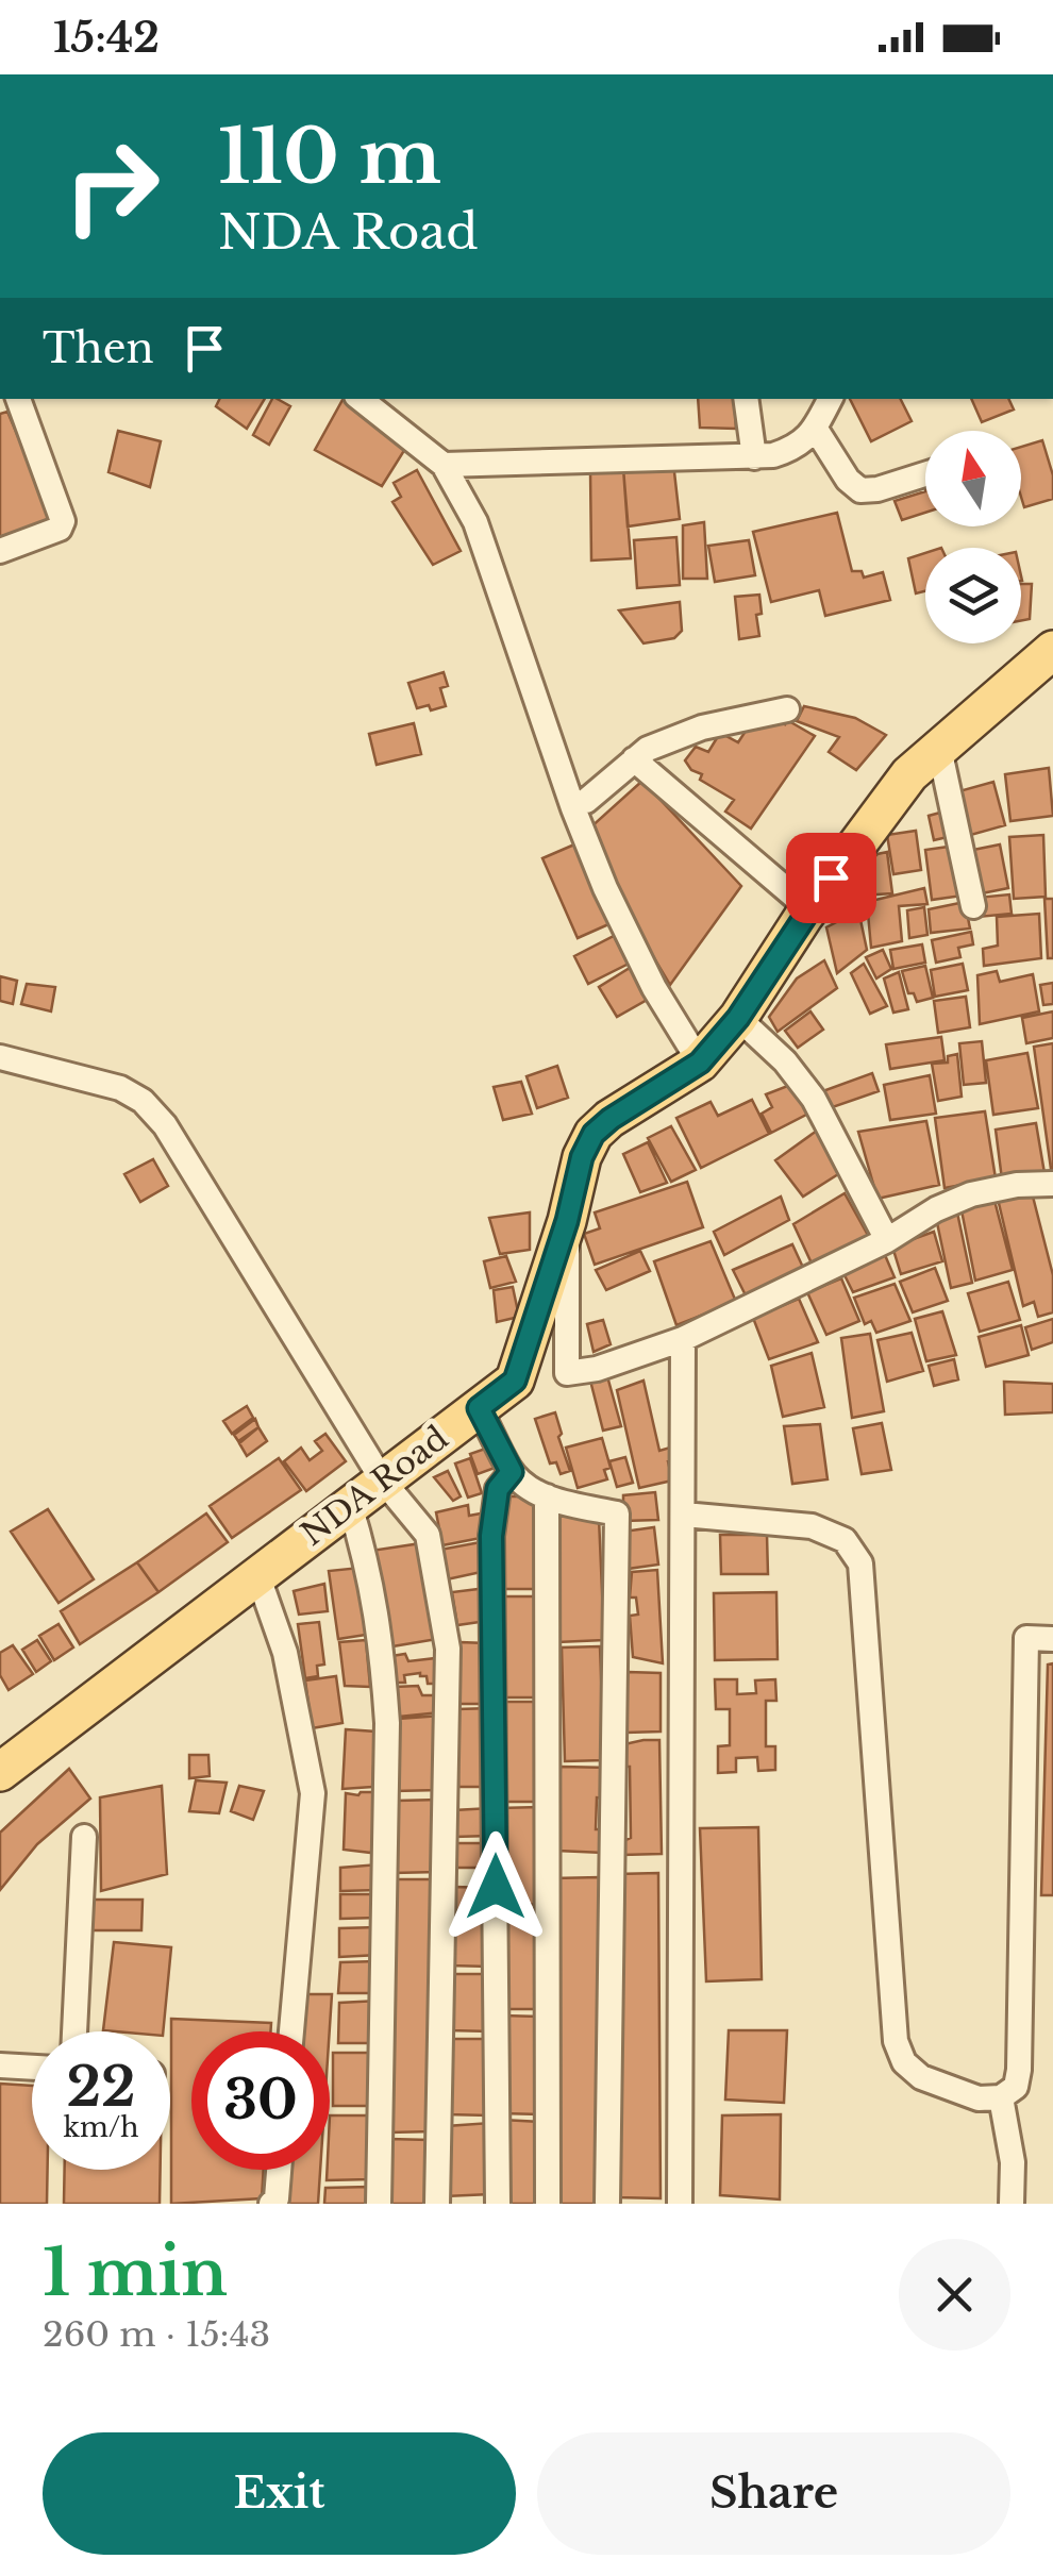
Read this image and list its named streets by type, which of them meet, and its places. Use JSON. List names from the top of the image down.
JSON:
{
  "streets": {
    "main road": ["NDA Road"]
  },
  "north": "top",
  "page": {
    "status": "15:42",
    "turn": ["110 m", "NDA Road"],
    "then": "Then",
    "speed": "22 km/h",
    "limit": "30",
    "heading": ["1 min", "260 m · 15:43"],
    "buttons": ["Exit", "Share"]
  }
}
